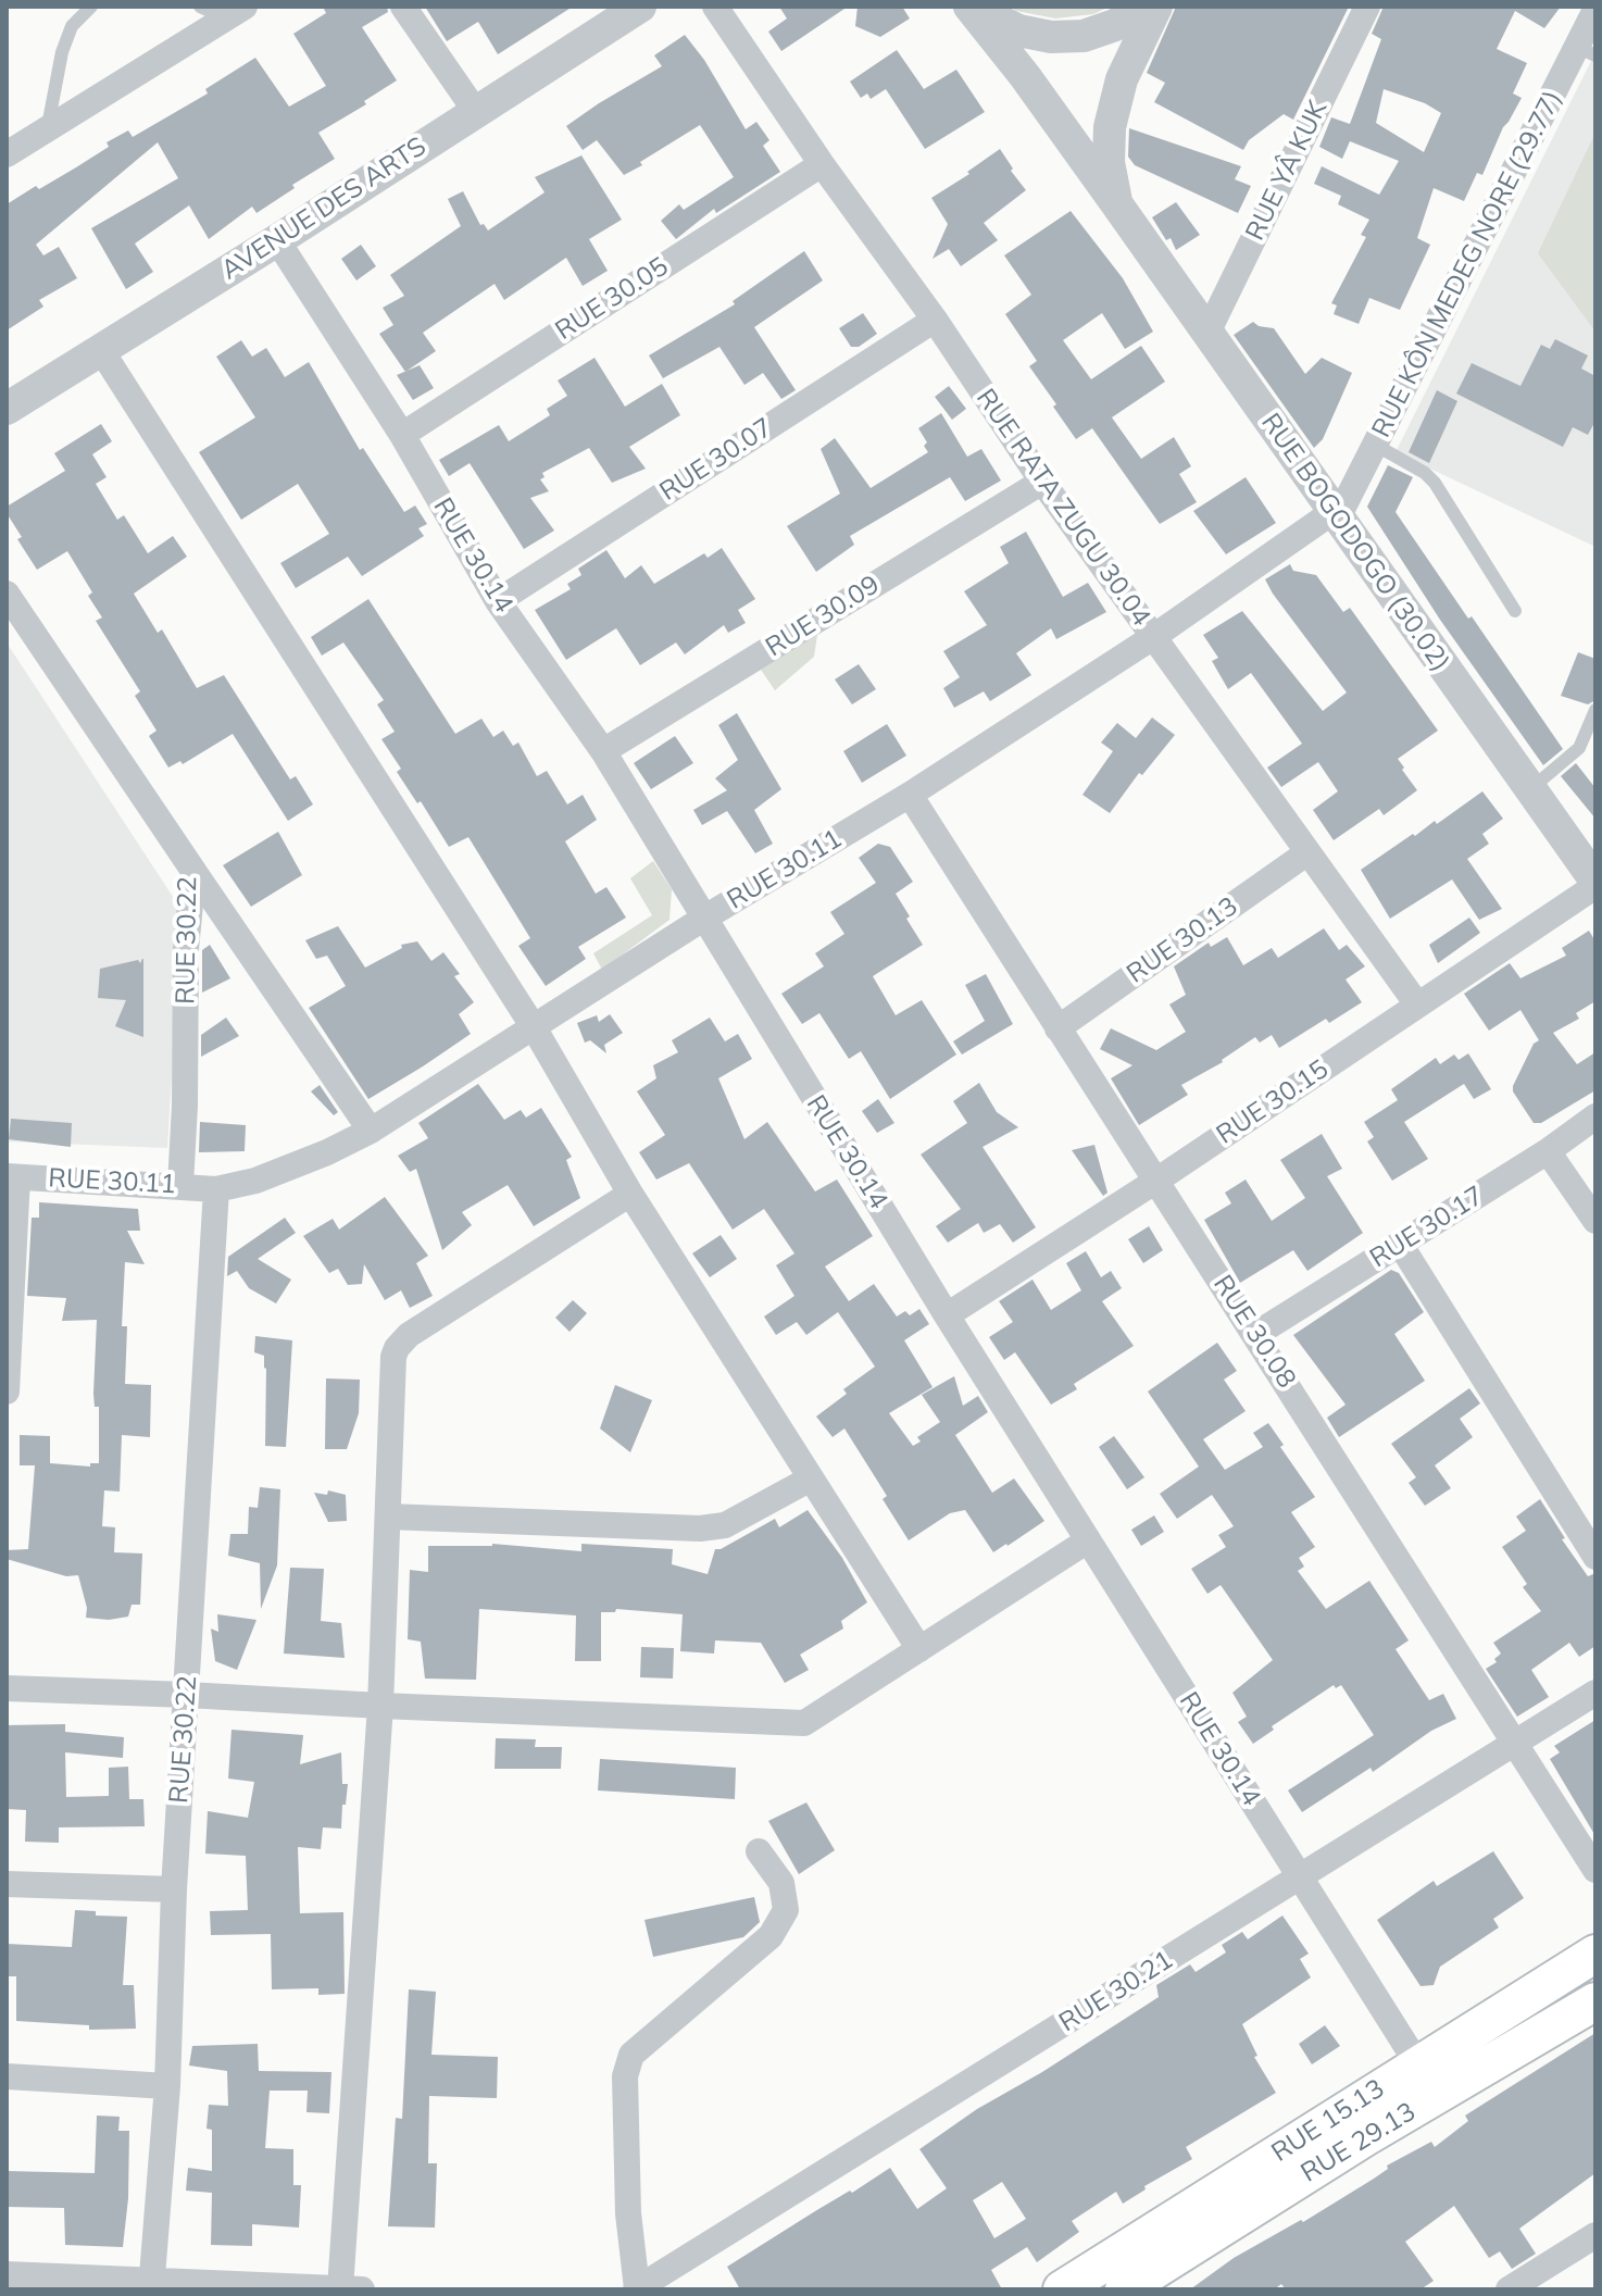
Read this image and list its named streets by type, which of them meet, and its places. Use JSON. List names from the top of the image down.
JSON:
{
  "streets": {
    "main road": ["RUE 15.13", "RUE 29.13"],
    "street": [
      "RUE YÂ KUK",
      "AVENUE DES ARTS",
      "RUE KÔN MEDEG NORE (29.77)",
      "RUE 30.05",
      "RUE 30.07",
      "RUE RATA ZUGU 30.04",
      "RUE BOGODOGO (30.02)",
      "RUE 30.14",
      "RUE 30.09",
      "RUE 30.11",
      "RUE 30.22",
      "RUE 30.13",
      "RUE 30.15",
      "RUE 30.17",
      "RUE 30.08",
      "RUE 30.21"
    ]
  },
  "crossings": [
    ["RUE YÂ KUK", "RUE BOGODOGO (30.02)"],
    ["AVENUE DES ARTS", "RUE 30.14"],
    ["RUE KÔN MEDEG NORE (29.77)", "RUE BOGODOGO (30.02)"],
    ["RUE KÔN MEDEG NORE (29.77)", "RUE 30.11"],
    ["RUE 30.05", "RUE RATA ZUGU 30.04"],
    ["RUE 30.05", "RUE 30.14"],
    ["RUE 30.07", "RUE RATA ZUGU 30.04"],
    ["RUE 30.07", "RUE 30.14"],
    ["RUE RATA ZUGU 30.04", "RUE 30.09"],
    ["RUE RATA ZUGU 30.04", "RUE 30.11"],
    ["RUE RATA ZUGU 30.04", "RUE 30.13"],
    ["RUE RATA ZUGU 30.04", "RUE 30.15"],
    ["RUE BOGODOGO (30.02)", "RUE 30.11"],
    ["RUE BOGODOGO (30.02)", "RUE 30.15"],
    ["RUE 30.14", "RUE 30.09"],
    ["RUE 30.14", "RUE 30.11"],
    ["RUE 30.14", "RUE 30.15"],
    ["RUE 30.14", "RUE 30.21"],
    ["RUE 30.14", "RUE 15.13"],
    ["RUE 30.11", "RUE 30.22"],
    ["RUE 30.11", "RUE 30.08"],
    ["RUE 30.13", "RUE 30.08"],
    ["RUE 30.15", "RUE 30.08"],
    ["RUE 30.17", "RUE 30.08"],
    ["RUE 30.08", "RUE 30.21"]
  ]
}
